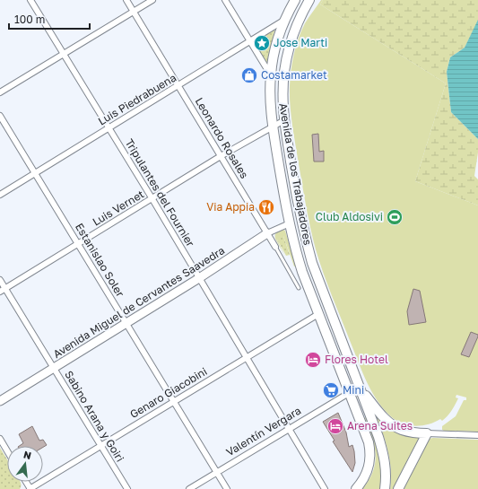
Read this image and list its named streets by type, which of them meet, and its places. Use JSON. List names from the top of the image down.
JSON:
{
  "streets": {
    "main road": ["Avenida de los Trabajadores"],
    "street": [
      "Luis Piedrabuena",
      "Leonardo Rosales",
      "Tripulantes del Fournier",
      "Luis Vernet",
      "Estanislao Soler",
      "Avenida Miguel de Cervantes Saavedra",
      "Genaro Giacobini",
      "Sabino Arana y Goiri",
      "Valentín Vergara"
    ]
  },
  "crossings": [
    ["Luis Piedrabuena", "Leonardo Rosales"],
    ["Luis Piedrabuena", "Avenida de los Trabajadores"],
    ["Luis Piedrabuena", "Tripulantes del Fournier"],
    ["Luis Piedrabuena", "Estanislao Soler"],
    ["Leonardo Rosales", "Luis Vernet"],
    ["Leonardo Rosales", "Avenida Miguel de Cervantes Saavedra"],
    ["Avenida de los Trabajadores", "Luis Vernet"],
    ["Avenida de los Trabajadores", "Avenida Miguel de Cervantes Saavedra"],
    ["Avenida de los Trabajadores", "Genaro Giacobini"],
    ["Avenida de los Trabajadores", "Valentín Vergara"],
    ["Tripulantes del Fournier", "Luis Vernet"],
    ["Tripulantes del Fournier", "Avenida Miguel de Cervantes Saavedra"],
    ["Tripulantes del Fournier", "Genaro Giacobini"],
    ["Tripulantes del Fournier", "Valentín Vergara"],
    ["Luis Vernet", "Estanislao Soler"],
    ["Luis Vernet", "Sabino Arana y Goiri"],
    ["Estanislao Soler", "Avenida Miguel de Cervantes Saavedra"],
    ["Estanislao Soler", "Genaro Giacobini"],
    ["Estanislao Soler", "Valentín Vergara"],
    ["Avenida Miguel de Cervantes Saavedra", "Sabino Arana y Goiri"],
    ["Genaro Giacobini", "Sabino Arana y Goiri"]
  ],
  "places": {
    "place": ["Jose Marti"],
    "shop": ["Costamarket"],
    "restaurant": ["Via Appia"],
    "sports": ["Club Aldosivi"],
    "hotel": ["Flores Hotel", "Arena Suites"],
    "supermarket": ["Mini"]
  },
  "scale_bar": "100 m",
  "north": "top"
}
